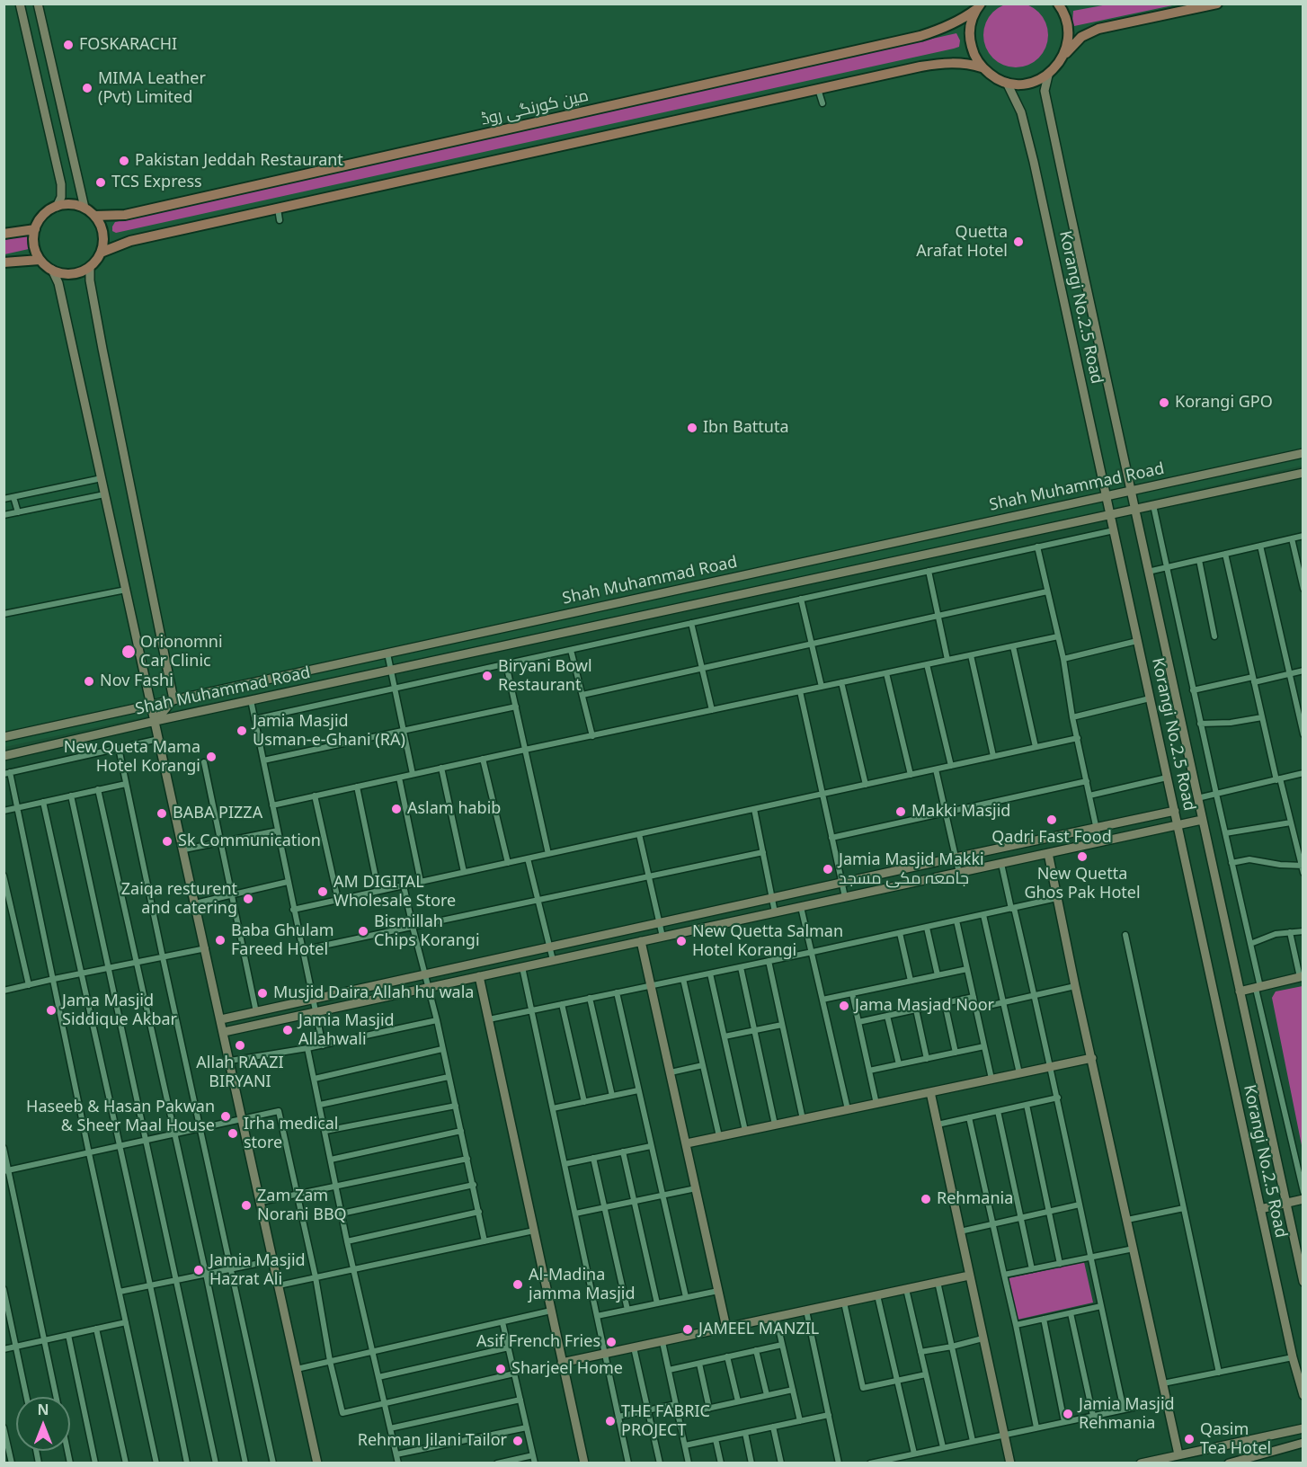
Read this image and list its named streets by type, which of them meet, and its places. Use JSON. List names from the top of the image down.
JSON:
{
  "streets": {
    "main road": ["مین کورنگی روڈ"],
    "street": ["Korangi No.2.5 Road", "Shah Muhammad Road"]
  },
  "crossings": [
    ["Korangi No.2.5 Road", "Shah Muhammad Road"]
  ],
  "places": [
    "FOSKARACHI",
    "MIMA Leather (Pvt) Limited",
    "Pakistan Jeddah Restaurant",
    "TCS Express",
    "Quetta Arafat Hotel",
    "Korangi GPO",
    "Ibn Battuta",
    "Orionomni Car Clinic",
    "Biryani Bowl Restaurant",
    "Nov Fashi",
    "Jamia Masjid Usman-e-Ghani (RA)",
    "New Queta Mama Hotel Korangi",
    "Aslam habib",
    "Makki Masjid",
    "BABA PIZZA",
    "Qadri Fast Food",
    "Sk Communication",
    "New Quetta Ghos Pak Hotel",
    "Jamia Masjid Makki جامعہ مکی مسجد",
    "AM DIGITAL Wholesale Store",
    "Zaiqa resturent and catering",
    "Bismillah Chips Korangi",
    "Baba Ghulam Fareed Hotel",
    "New Quetta Salman Hotel Korangi",
    "Musjid Daira Allah hu wala",
    "Jama Masjad Noor",
    "Jama Masjid Siddique Akbar",
    "Jamia Masjid Allahwali",
    "Allah RAAZI BIRYANI",
    "Haseeb & Hasan Pakwan & Sheer Maal House",
    "Irha medical store",
    "Rehmania",
    "Zam Zam Norani BBQ",
    "Jamia Masjid Hazrat Ali",
    "Al-Madina jamma Masjid",
    "JAMEEL MANZIL",
    "Asif French Fries",
    "Sharjeel Home",
    "Jamia Masjid Rehmania",
    "THE FABRIC PROJECT",
    "Qasim Tea Hotel",
    "Rehman Jilani Tailor"
  ],
  "north": "top"
}
